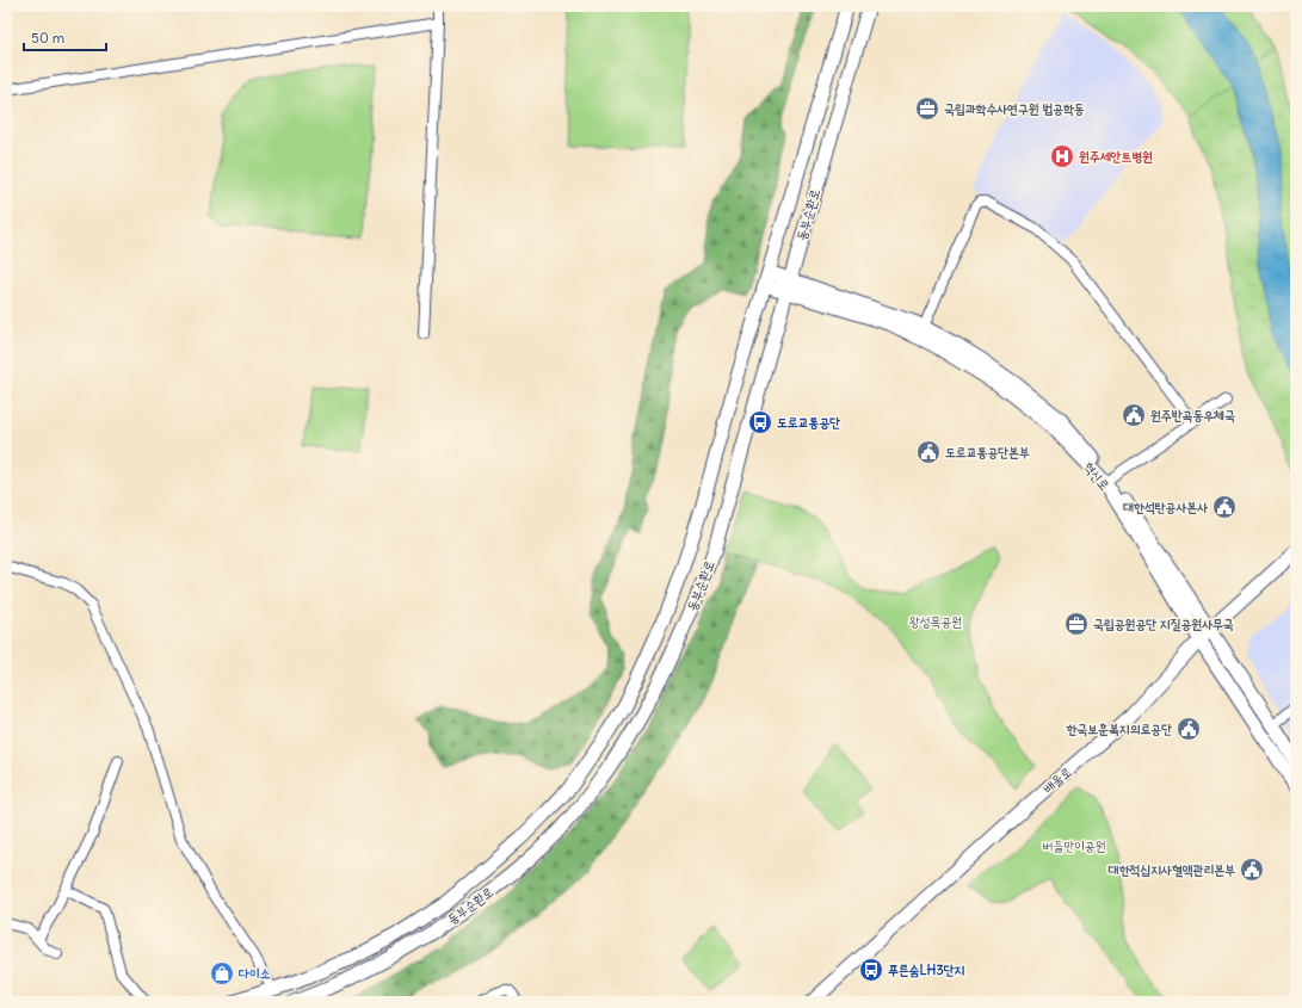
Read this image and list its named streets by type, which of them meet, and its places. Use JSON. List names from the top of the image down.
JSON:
{
  "streets": {
    "street": ["동부순환로", "혁신로", "배울로"]
  },
  "crossings": [
    ["동부순환로", "혁신로"],
    ["혁신로", "배울로"]
  ],
  "parks": ["왕성목공원", "버들만이공원"],
  "places": {
    "office": ["국립과학수사연구원 법공학동", "국립공원공단 지질공원사무국"],
    "hospital": ["원주세안트병원"],
    "public building": [
      "원주반곡동우체국",
      "도로교통공단본부",
      "대한석탄공사본사",
      "한국보훈복지의료공단",
      "대한적십지사혈액관리본부"
    ],
    "bus stop": ["도로교통공단", "푸른숨LH3단지"],
    "shop": ["다이소"]
  },
  "scale_bar": "50 m"
}
